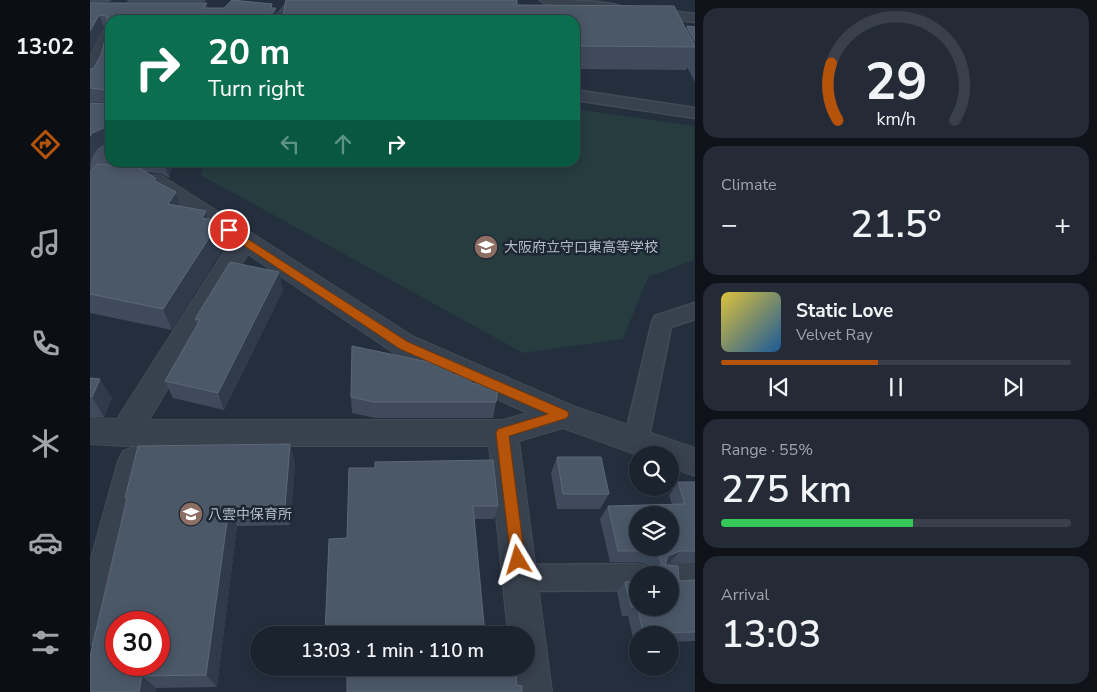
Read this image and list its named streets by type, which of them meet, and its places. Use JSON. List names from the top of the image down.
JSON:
{
  "places": {
    "school or university": ["大阪府立守口東高等学校", "八雲中保育所"]
  },
  "page": {
    "tabs": "13:02",
    "turn": ["20 m", "Turn right"],
    "tile": [
      "Climate",
      ["Range · 55%", "275 km"],
      ["Arrival", "13:03"]
    ],
    "heat": ["−", "21.5°", "+"],
    "song": ["Static Love", "Velvet Ray"],
    "map_buttons": ["+", "−"],
    "limit": "30",
    "trip": "13:03 · 1 min · 110 m",
    "gauge": ["29", "km/h"]
  }
}
